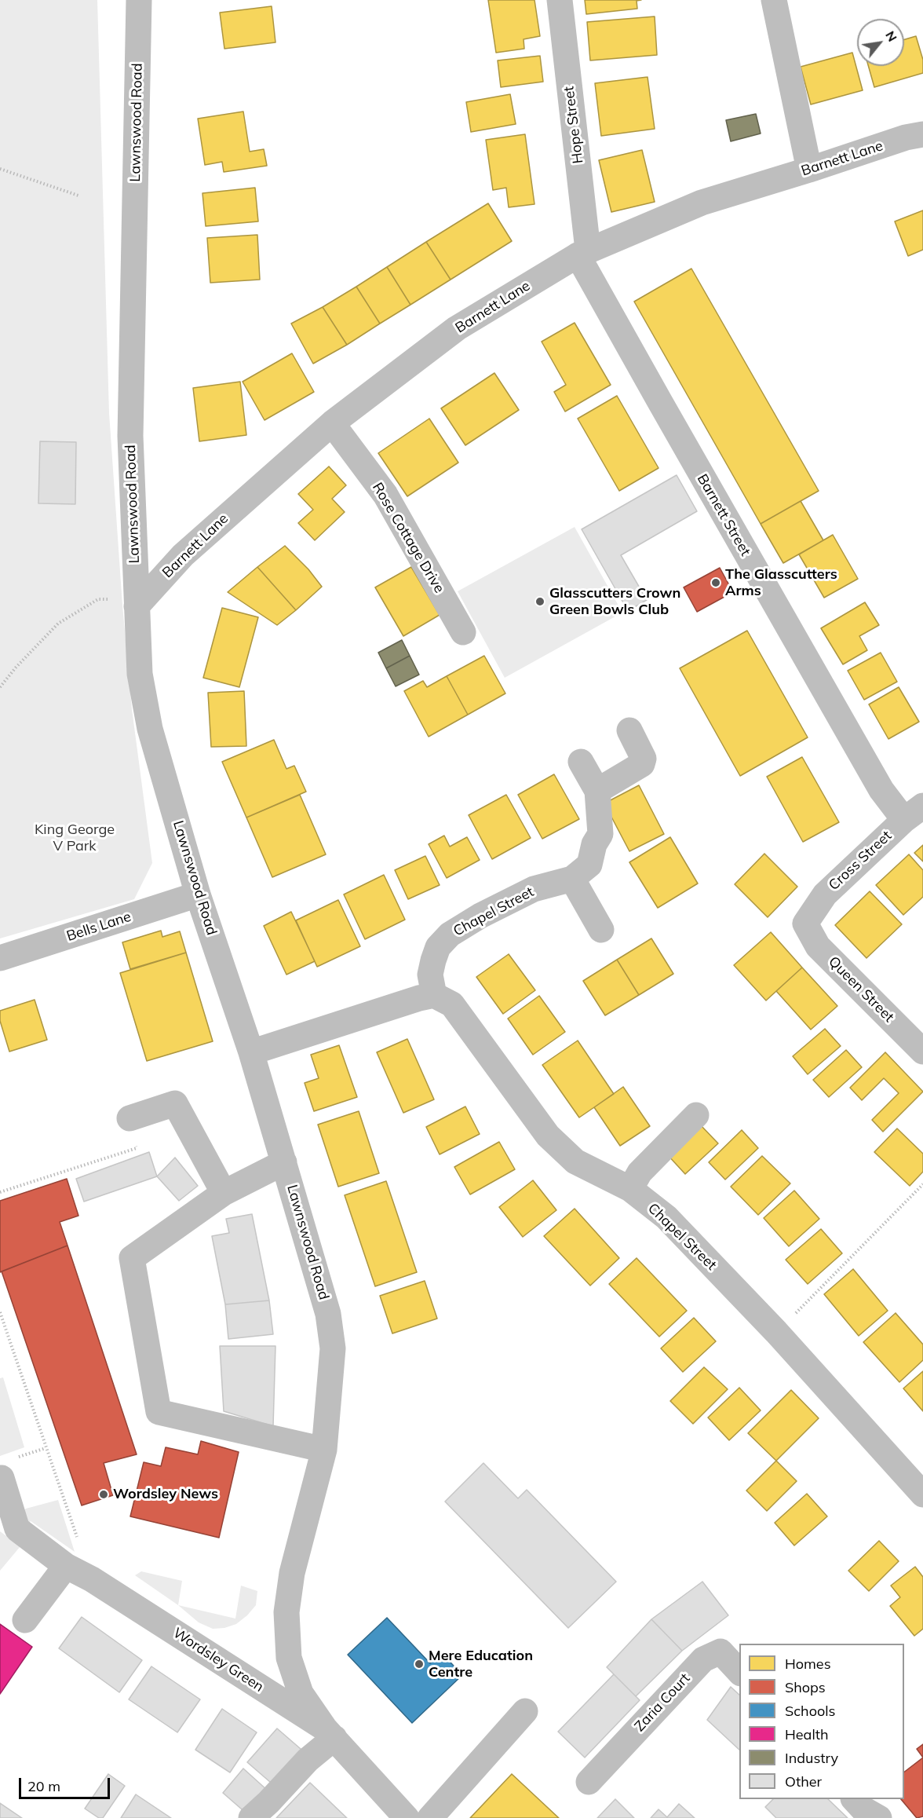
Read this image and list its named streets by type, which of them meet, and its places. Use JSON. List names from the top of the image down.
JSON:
{
  "streets": {
    "street": [
      "Lawnswood Road",
      "Hope Street",
      "Barnett Lane",
      "Barnett Street",
      "Rose Cottage Drive",
      "Cross Street",
      "Chapel Street",
      "Bells Lane",
      "Queen Street",
      "Wordsley Green",
      "Zaria Court"
    ]
  },
  "crossings": [
    ["Lawnswood Road", "Barnett Lane"],
    ["Lawnswood Road", "Bells Lane"],
    ["Lawnswood Road", "Wordsley Green"],
    ["Hope Street", "Barnett Lane"],
    ["Hope Street", "Barnett Street"],
    ["Barnett Lane", "Barnett Street"],
    ["Barnett Lane", "Rose Cottage Drive"],
    ["Barnett Street", "Cross Street"],
    ["Cross Street", "Queen Street"]
  ],
  "parks": ["King George V Park"],
  "places": [
    "The Glasscutters Arms",
    "Glasscutters Crown Green Bowls Club",
    "Wordsley News",
    "Mere Education Centre"
  ],
  "legend": [
    "Homes",
    "Shops",
    "Schools",
    "Health",
    "Industry",
    "Other"
  ],
  "scale_bar": "20 m",
  "north": "top right"
}
